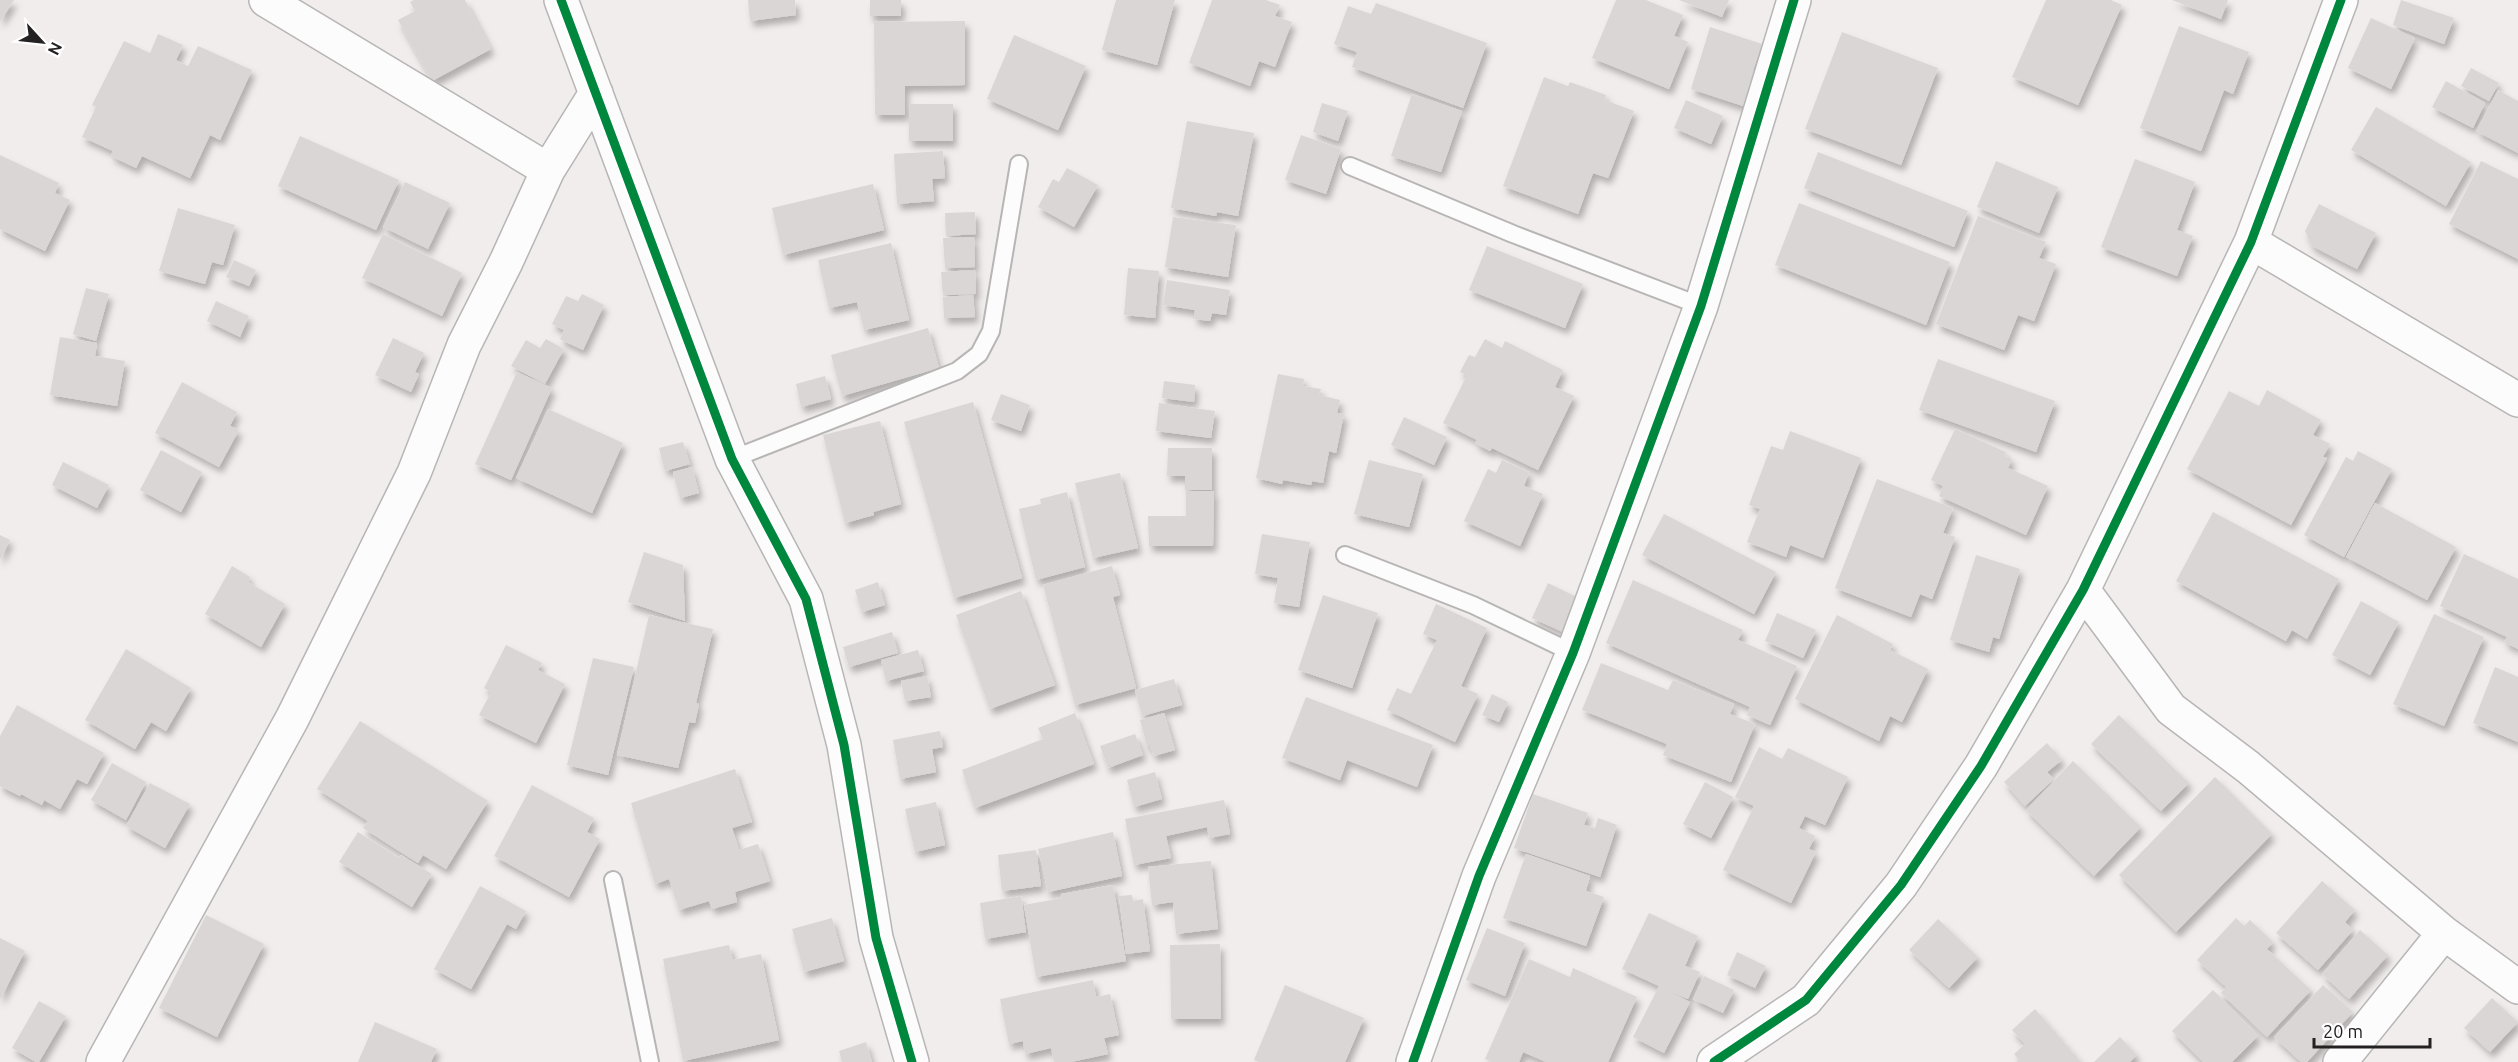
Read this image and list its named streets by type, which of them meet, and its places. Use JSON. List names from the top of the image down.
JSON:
{
  "scale_bar": "20 m",
  "north": "bottom right"
}
